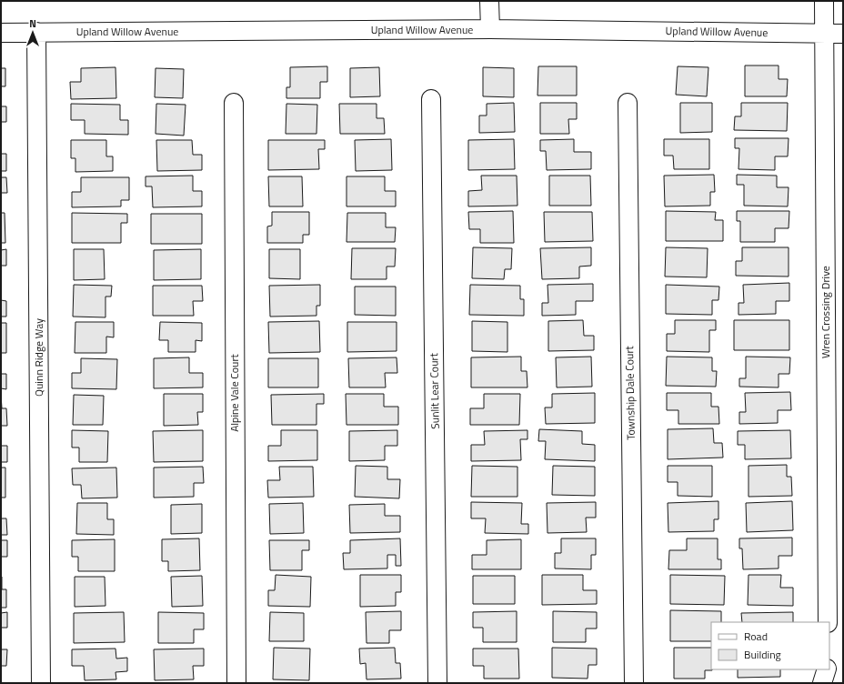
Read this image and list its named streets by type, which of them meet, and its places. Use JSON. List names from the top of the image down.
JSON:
{
  "streets": {
    "street": [
      "Upland Willow Avenue",
      "Wren Crossing Drive",
      "Quinn Ridge Way",
      "Sunlit Lear Court",
      "Alpine Vale Court",
      "Township Dale Court"
    ]
  },
  "crossings": [
    ["Upland Willow Avenue", "Wren Crossing Drive"],
    ["Upland Willow Avenue", "Quinn Ridge Way"]
  ],
  "legend": ["Road", "Building"],
  "north": "top"
}
